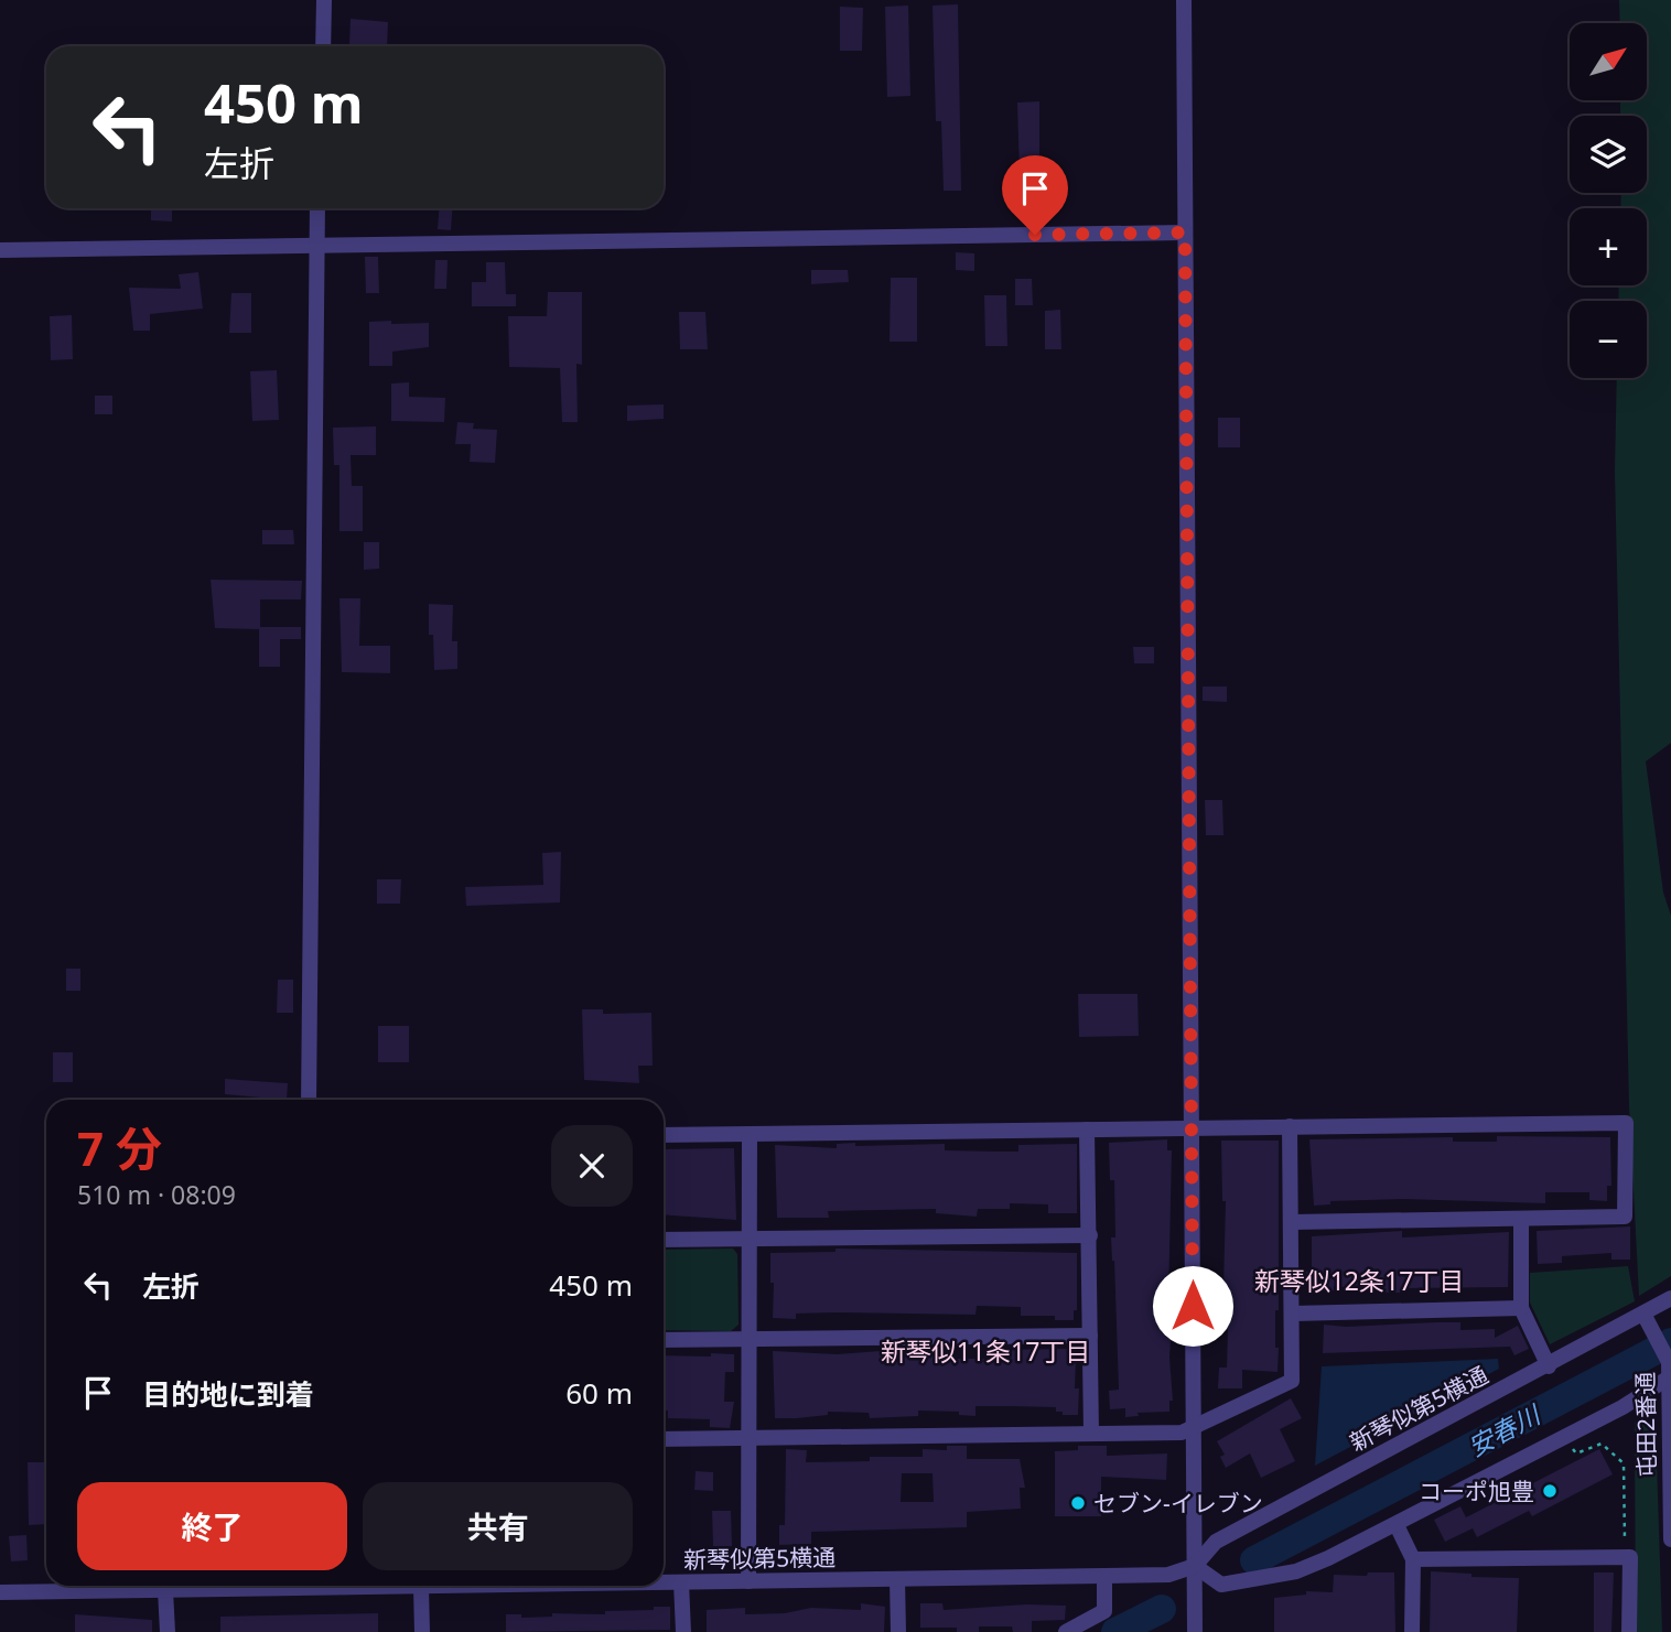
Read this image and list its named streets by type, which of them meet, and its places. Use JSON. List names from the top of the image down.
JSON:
{
  "streets": {
    "street": ["新琴似第5横通", "屯田2番通"]
  },
  "crossings": [
    ["新琴似第5横通", "屯田2番通"]
  ],
  "districts": ["新琴似12条17丁目", "新琴似11条17丁目"],
  "water": ["安春川"],
  "places": ["コーポ旭豊", "セブン-イレブン"],
  "north": "top right",
  "page": {
    "map_buttons": ["+", "−"],
    "turn": ["450 m", "左折"],
    "heading": ["7 分", "510 m · 08:09"],
    "list": [
      {
        "name": "左折",
        "value": "450 m"
      },
      {
        "name": "目的地に到着",
        "value": "60 m"
      }
    ],
    "buttons": ["終了", "共有"]
  }
}
